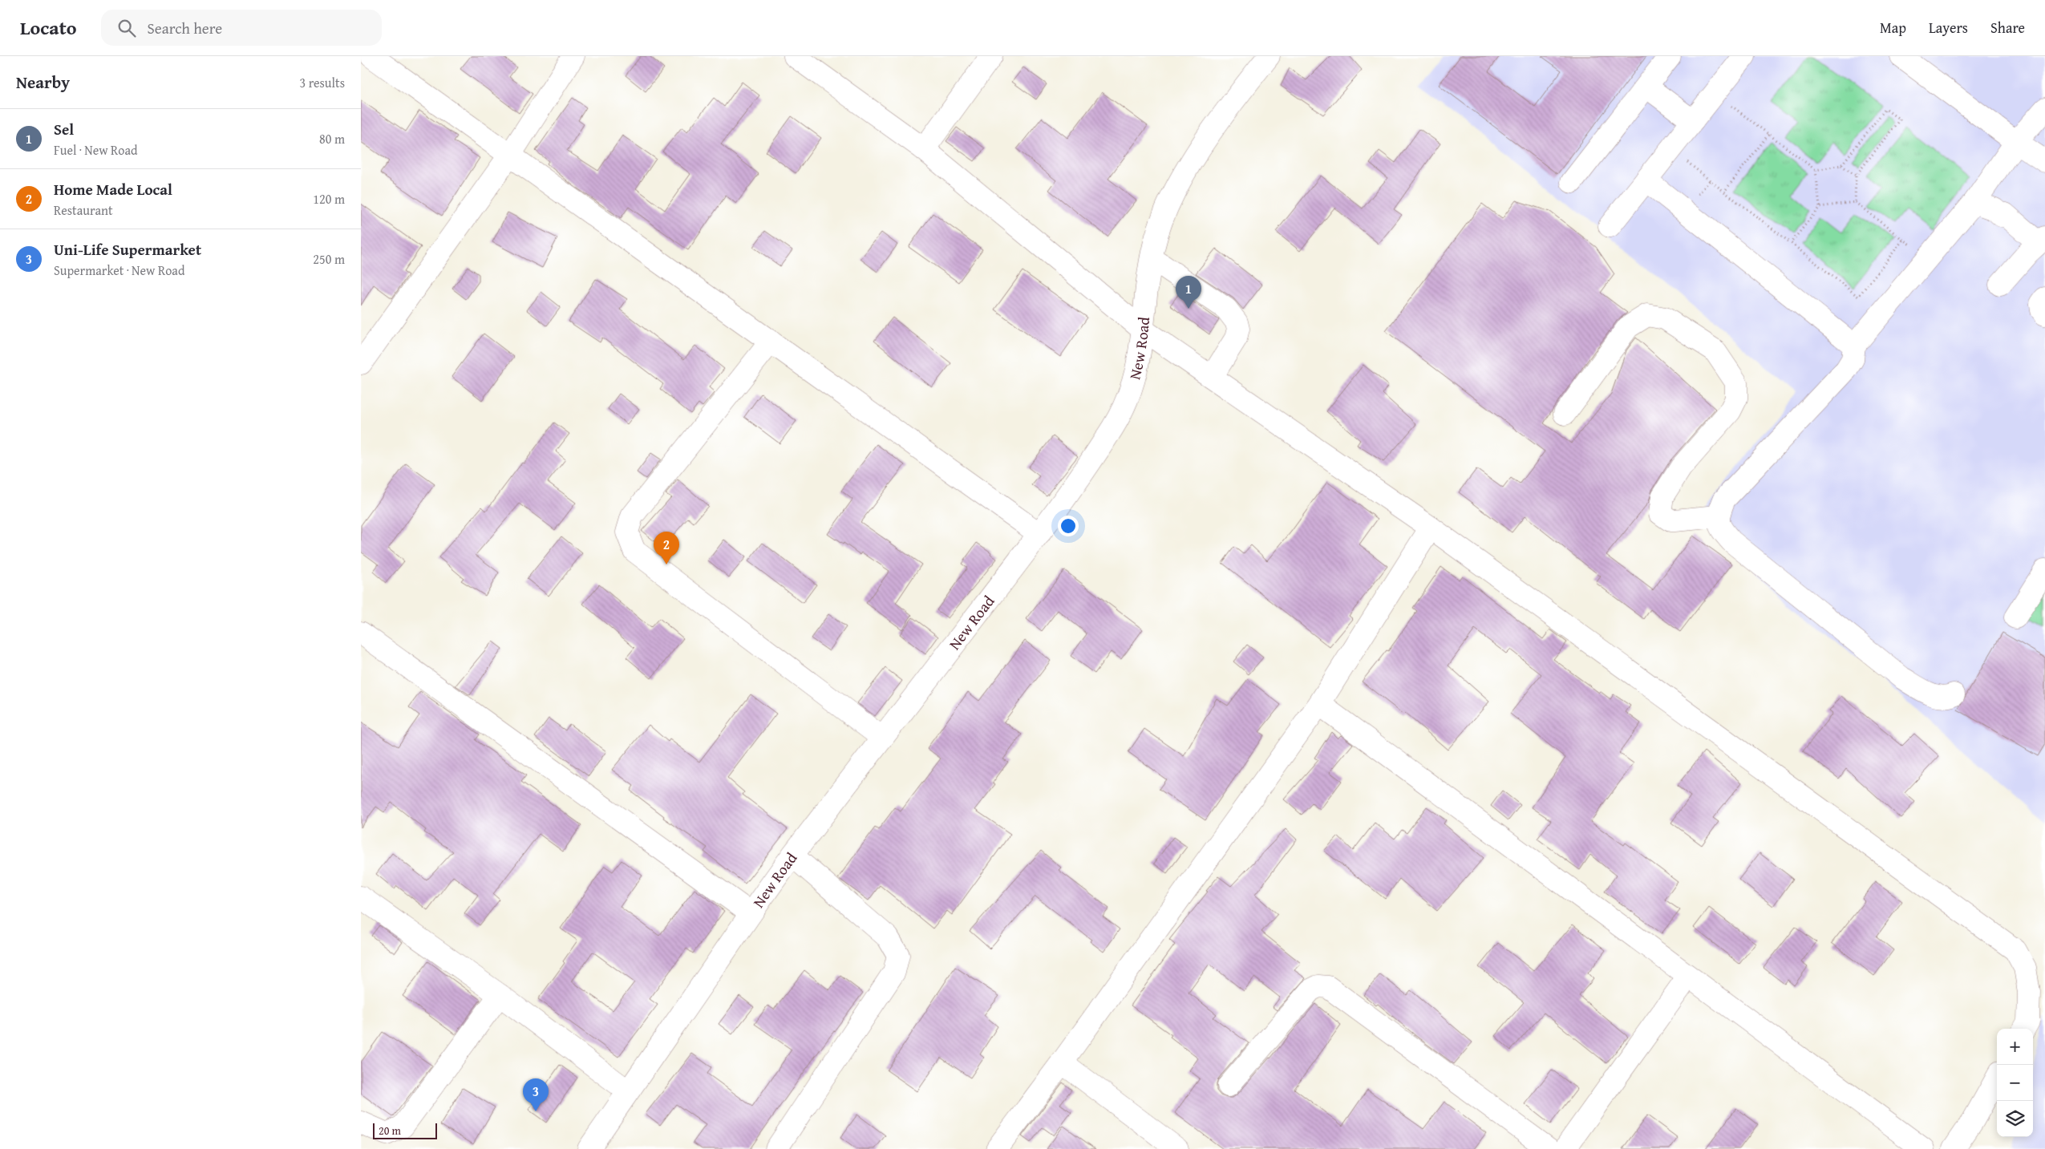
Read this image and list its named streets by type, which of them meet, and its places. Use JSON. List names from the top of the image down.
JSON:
{
  "streets": {
    "street": ["New Road"]
  },
  "scale_bar": "20 m",
  "page": {
    "header": "Locato",
    "search": "Search here",
    "nav": ["Map", "Layers", "Share"],
    "heading": ["Nearby", "3 results"],
    "list": [
      {
        "mark": "1",
        "name": "Sel",
        "note": "Fuel · New Road",
        "value": "80 m"
      },
      {
        "mark": "2",
        "name": "Home Made Local",
        "note": "Restaurant",
        "value": "120 m"
      },
      {
        "mark": "3",
        "name": "Uni-Life Supermarket",
        "note": "Supermarket · New Road",
        "value": "250 m"
      }
    ],
    "pins": ["1", "2", "3"],
    "map_buttons": ["+", "−"],
    "scale": "20 m"
  }
}
